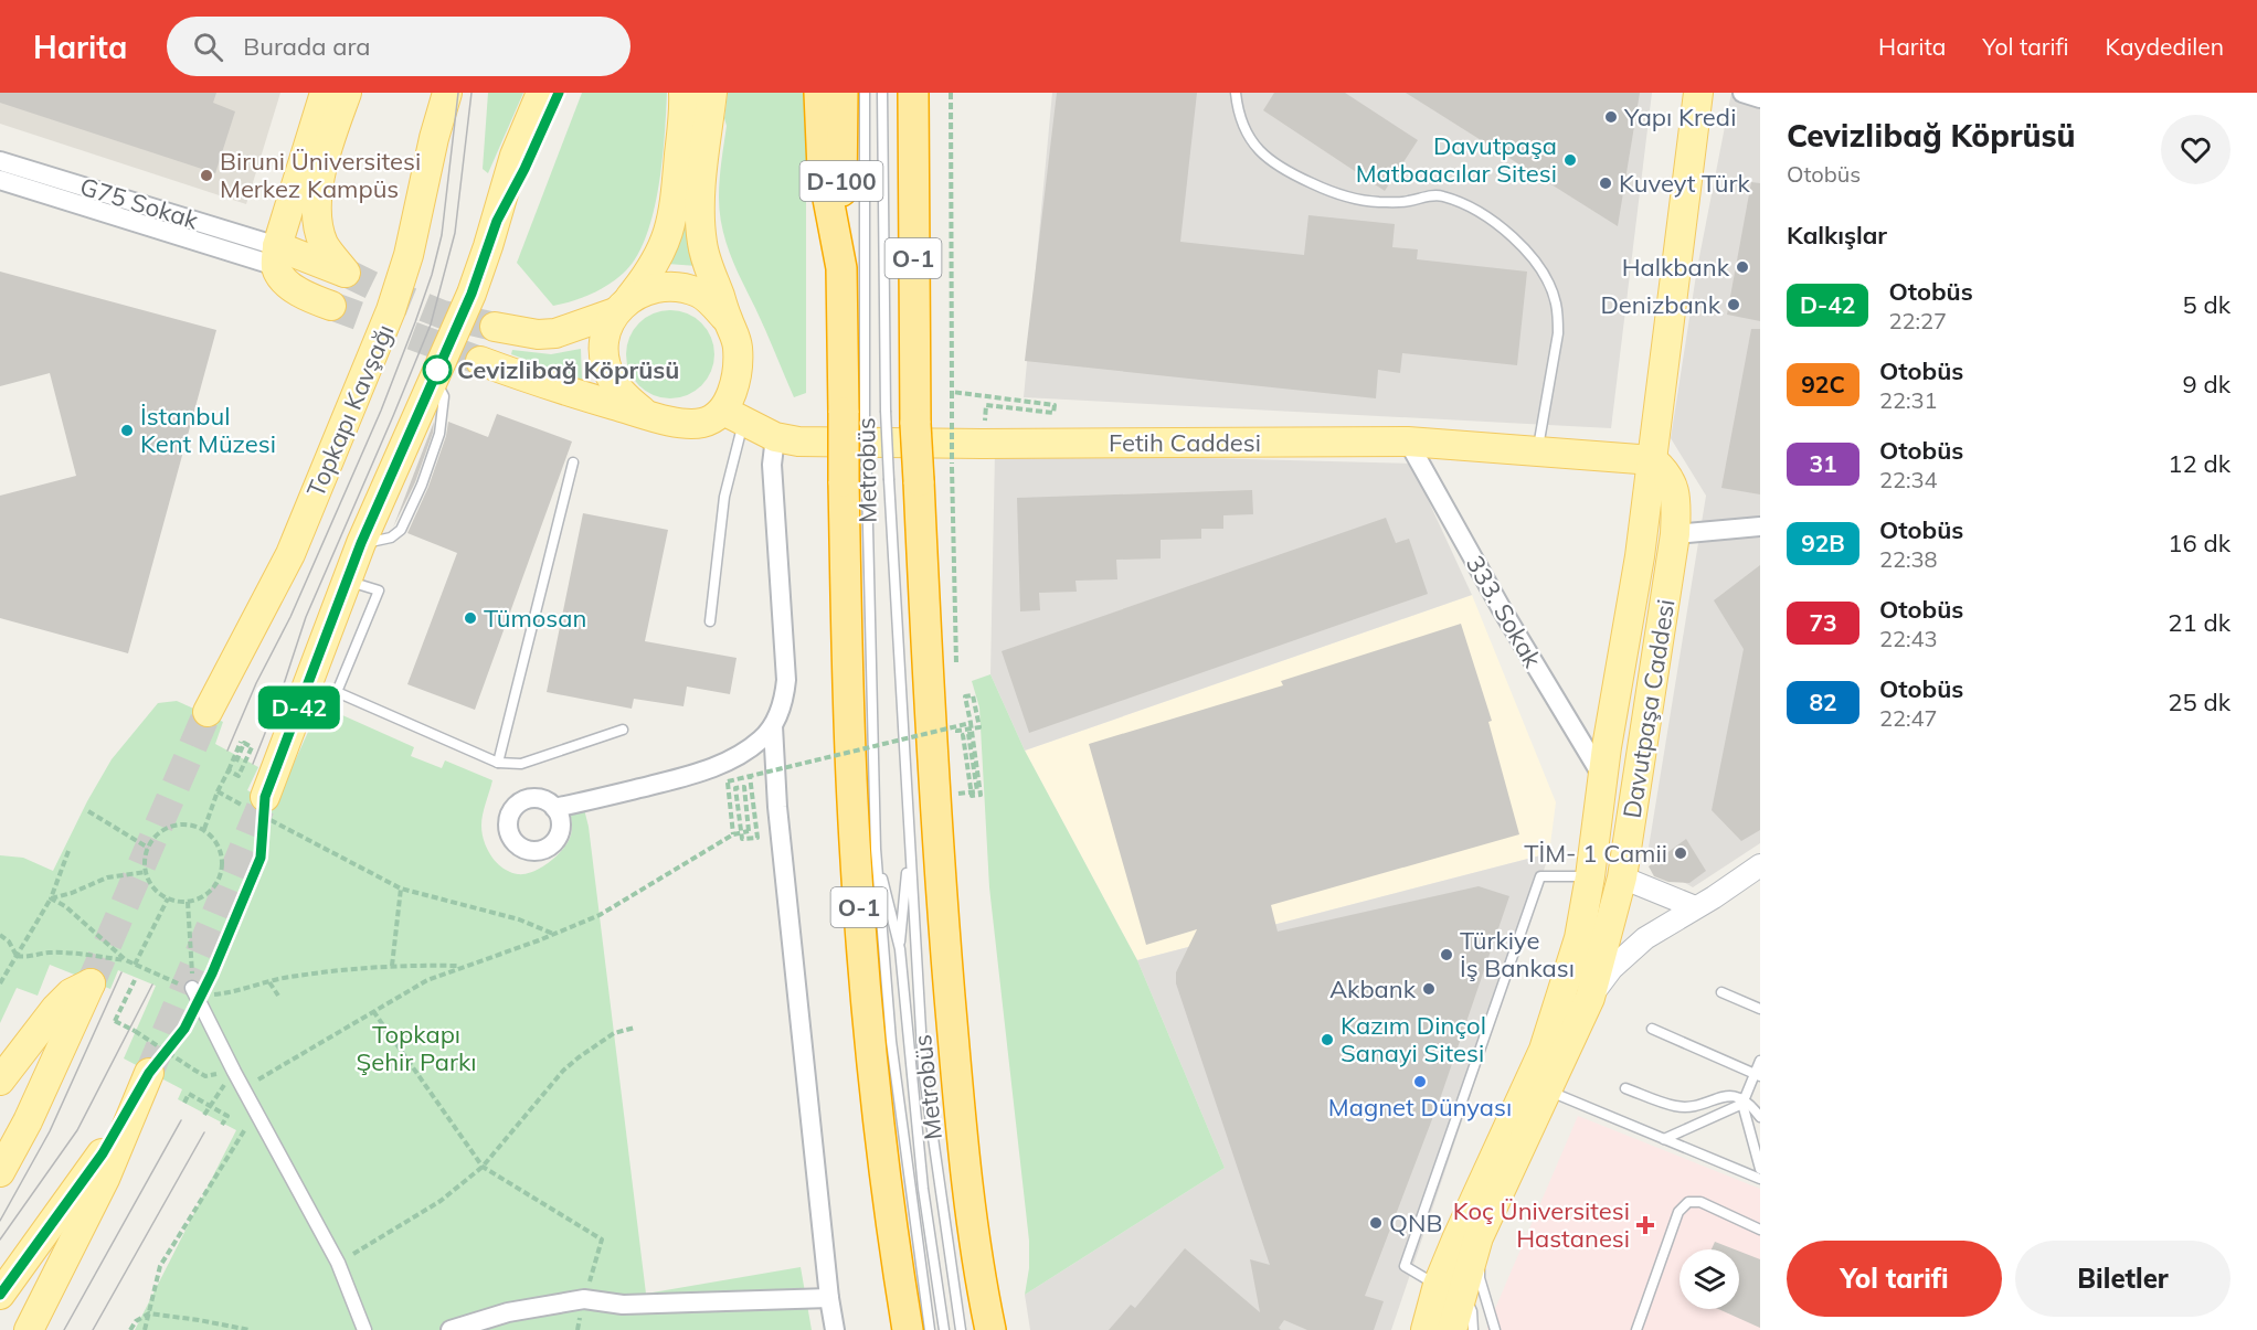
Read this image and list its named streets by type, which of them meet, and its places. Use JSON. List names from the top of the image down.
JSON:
{
  "streets": {
    "highway": ["D-100", "O-1"],
    "main road": ["Topkapı Kavşağı", "Fetih Caddesi", "Davutpaşa Caddesi"],
    "street": ["G75 Sokak", "333. Sokak"],
    "lane": ["Metrobüs"]
  },
  "crossings": [
    ["D-100", "O-1"],
    ["O-1", "Metrobüs"],
    ["Fetih Caddesi", "333. Sokak"],
    ["Fetih Caddesi", "Davutpaşa Caddesi"],
    ["333. Sokak", "Davutpaşa Caddesi"]
  ],
  "parks": ["Topkapı Şehir Parkı"],
  "places": {
    "other": [
      "Yapı Kredi",
      "Davutpaşa Matbaacılar Sitesi",
      "Biruni Üniversitesi Merkez Kampüs",
      "Kuveyt Türk",
      "Halkbank",
      "Denizbank",
      "Cevizlibağ Köprüsü",
      "İstanbul Kent Müzesi",
      "Tümosan",
      "TİM- 1 Camii",
      "Türkiye İş Bankası",
      "Akbank",
      "Kazım Dinçol Sanayi Sitesi",
      "Magnet Dünyası",
      "QNB"
    ],
    "health": ["Koç Üniversitesi Hastanesi"]
  },
  "lines": ["bus line D-42"],
  "page": {
    "header": "Harita",
    "search": "Burada ara",
    "nav": ["Harita", "Yol tarifi", "Kaydedilen"],
    "on_map": "D-42",
    "heading": [
      ["Cevizlibağ Köprüsü", "Otobüs"],
      "Kalkışlar"
    ],
    "list": [
      {
        "mark": "D-42",
        "name": "Otobüs",
        "note": "22:27",
        "value": "5 dk"
      },
      {
        "mark": "92C",
        "name": "Otobüs",
        "note": "22:31",
        "value": "9 dk"
      },
      {
        "mark": "31",
        "name": "Otobüs",
        "note": "22:34",
        "value": "12 dk"
      },
      {
        "mark": "92B",
        "name": "Otobüs",
        "note": "22:38",
        "value": "16 dk"
      },
      {
        "mark": "73",
        "name": "Otobüs",
        "note": "22:43",
        "value": "21 dk"
      },
      {
        "mark": "82",
        "name": "Otobüs",
        "note": "22:47",
        "value": "25 dk"
      }
    ],
    "buttons": ["Yol tarifi", "Biletler"]
  }
}
